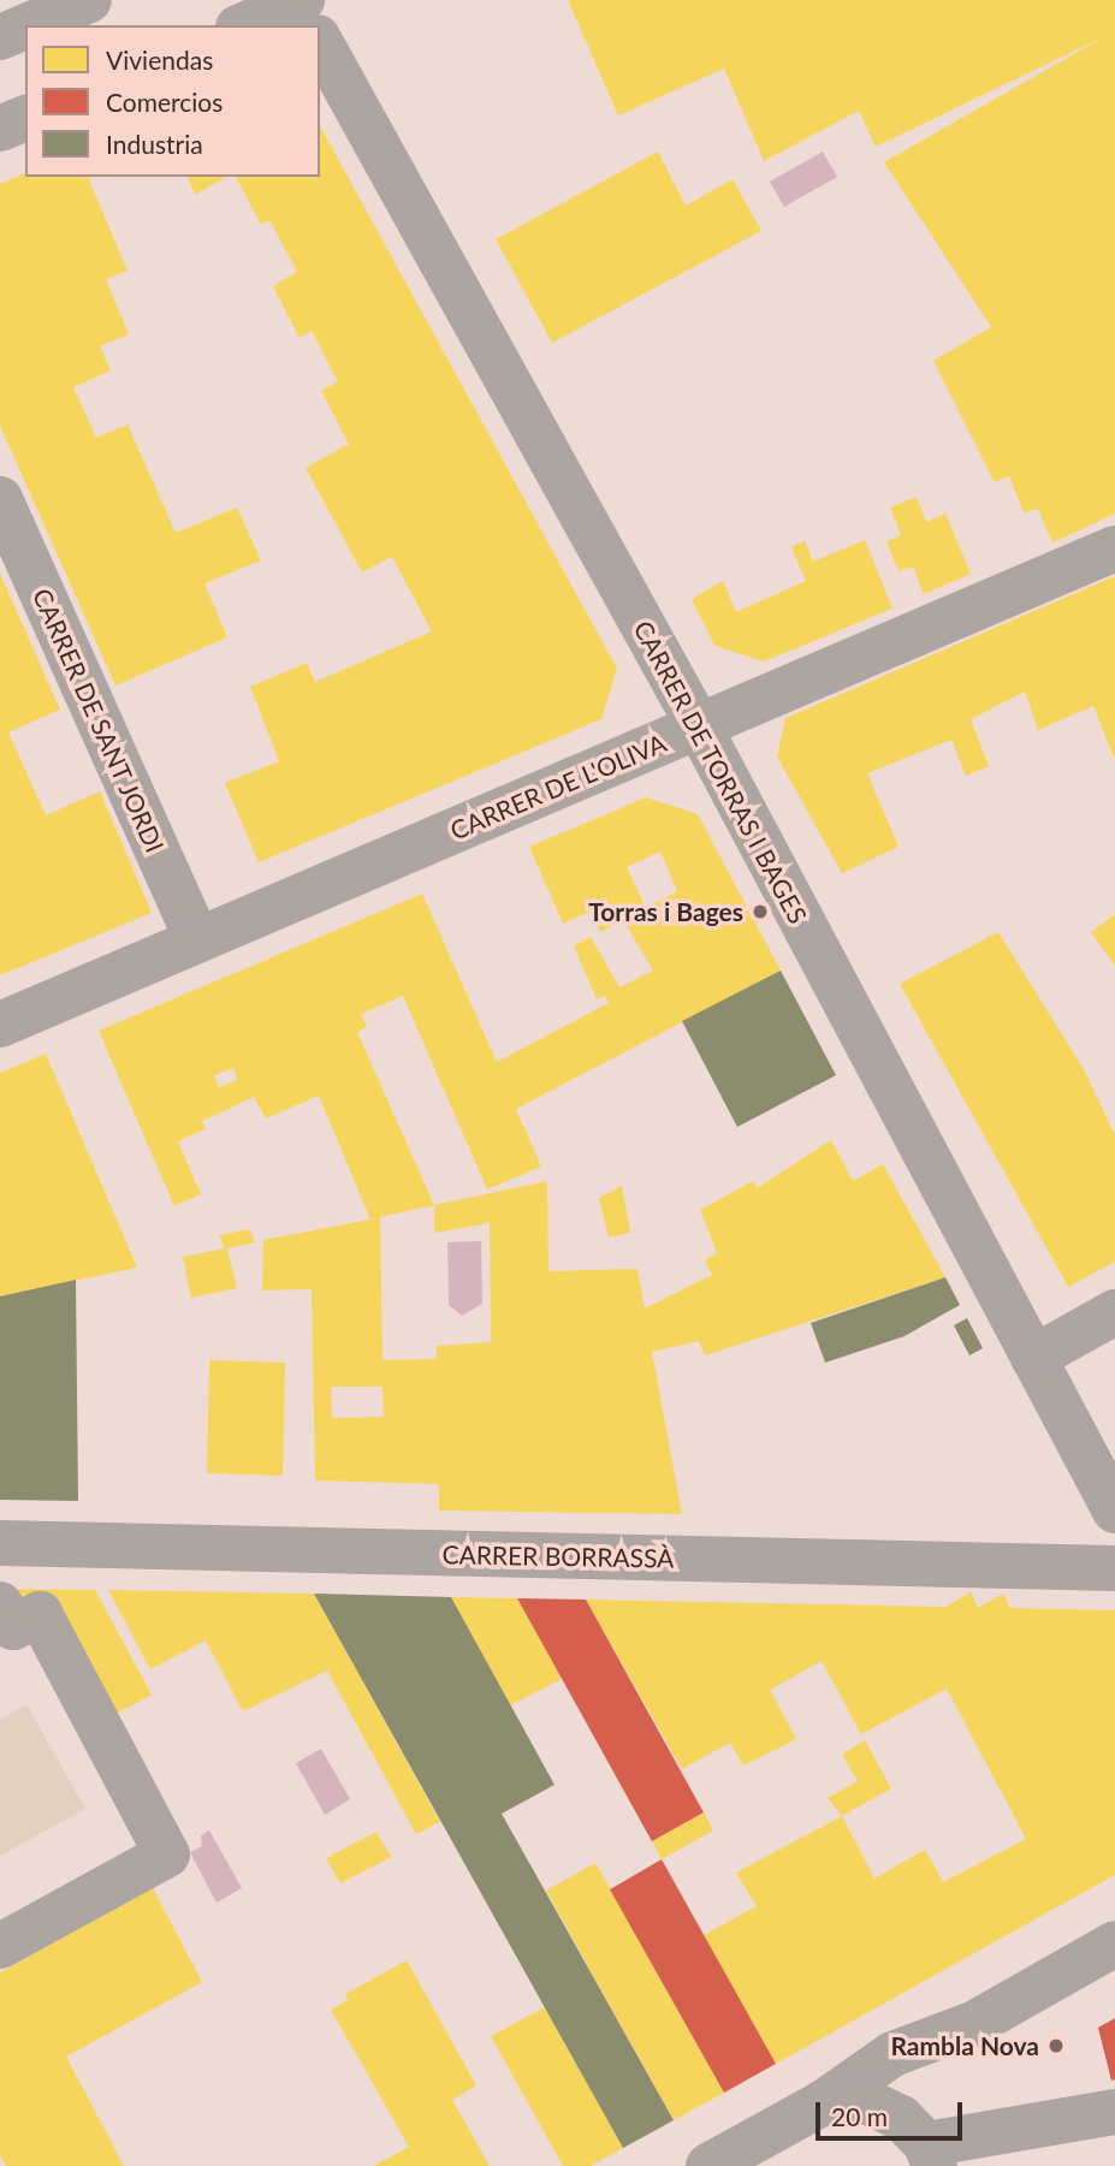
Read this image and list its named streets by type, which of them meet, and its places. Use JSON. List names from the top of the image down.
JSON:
{
  "streets": {
    "street": [
      "CARRER DE SANT JORDI",
      "CARRER DE TORRAS I BAGES",
      "CARRER DE L'OLIVA",
      "CARRER BORRASSÀ"
    ]
  },
  "crossings": [
    ["CARRER DE SANT JORDI", "CARRER DE L'OLIVA"],
    ["CARRER DE TORRAS I BAGES", "CARRER DE L'OLIVA"]
  ],
  "places": ["Torras i Bages", "Rambla Nova"],
  "legend": ["Viviendas", "Comercios", "Industria"],
  "scale_bar": "20 m"
}
